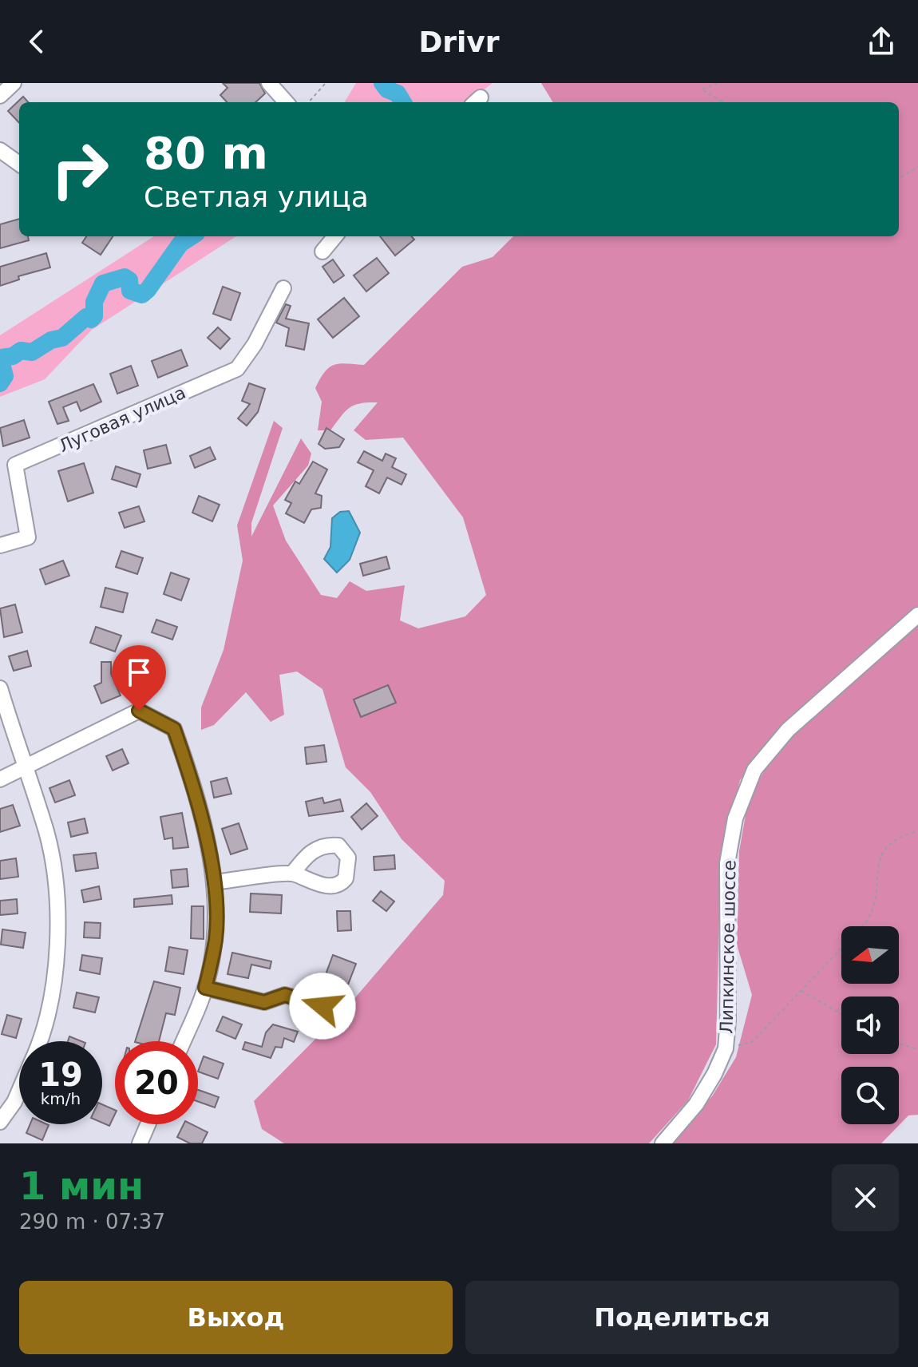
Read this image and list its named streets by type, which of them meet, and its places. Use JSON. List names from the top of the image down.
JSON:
{
  "streets": {
    "street": ["Луговая улица", "Липкинское шоссе"]
  },
  "north": "left",
  "page": {
    "header": "Drivr",
    "turn": ["80 m", "Светлая улица"],
    "speed": "19 km/h",
    "limit": "20",
    "heading": ["1 мин", "290 m · 07:37"],
    "buttons": ["Выход", "Поделиться"]
  }
}
